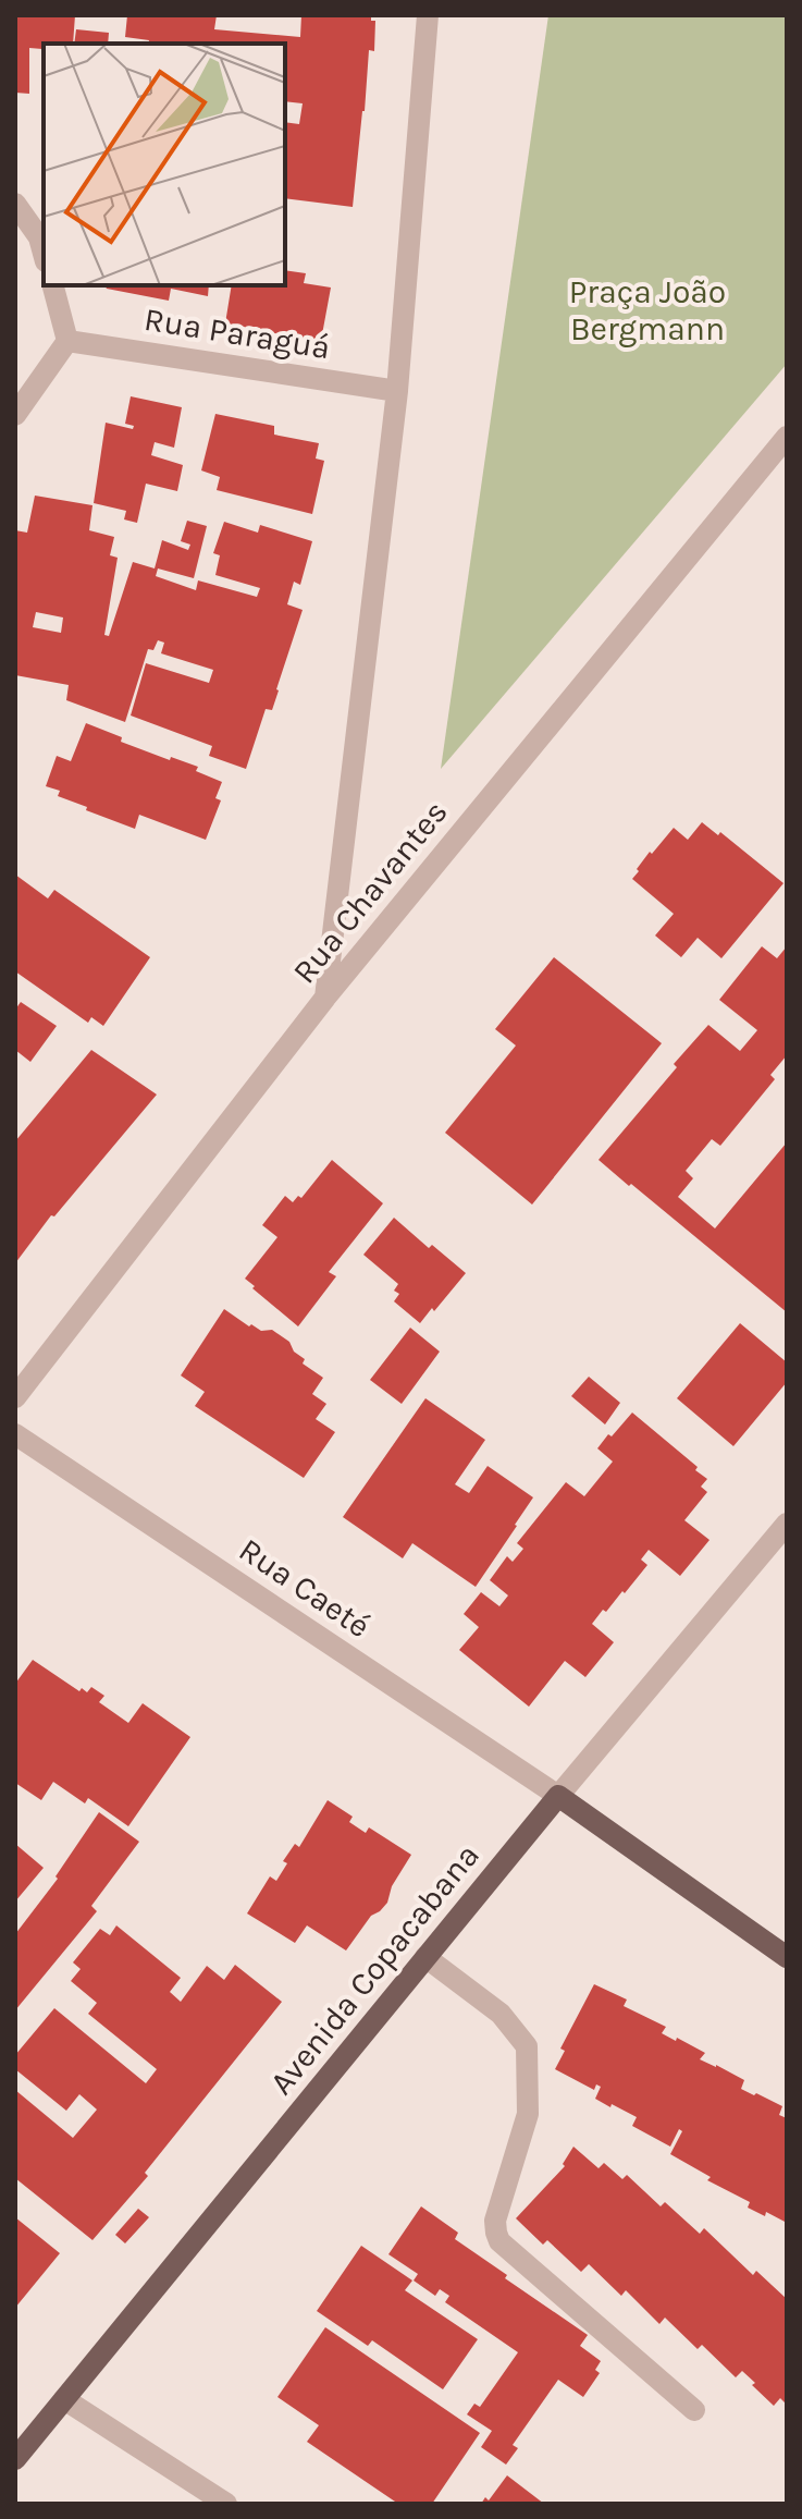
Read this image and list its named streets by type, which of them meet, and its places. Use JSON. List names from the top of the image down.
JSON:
{
  "streets": {
    "main road": ["Avenida Copacabana"],
    "street": ["Rua Paraguá", "Rua Chavantes", "Rua Caeté"]
  },
  "crossings": [
    ["Rua Caeté", "Avenida Copacabana"]
  ],
  "parks": ["Praça João Bergmann"]
}
